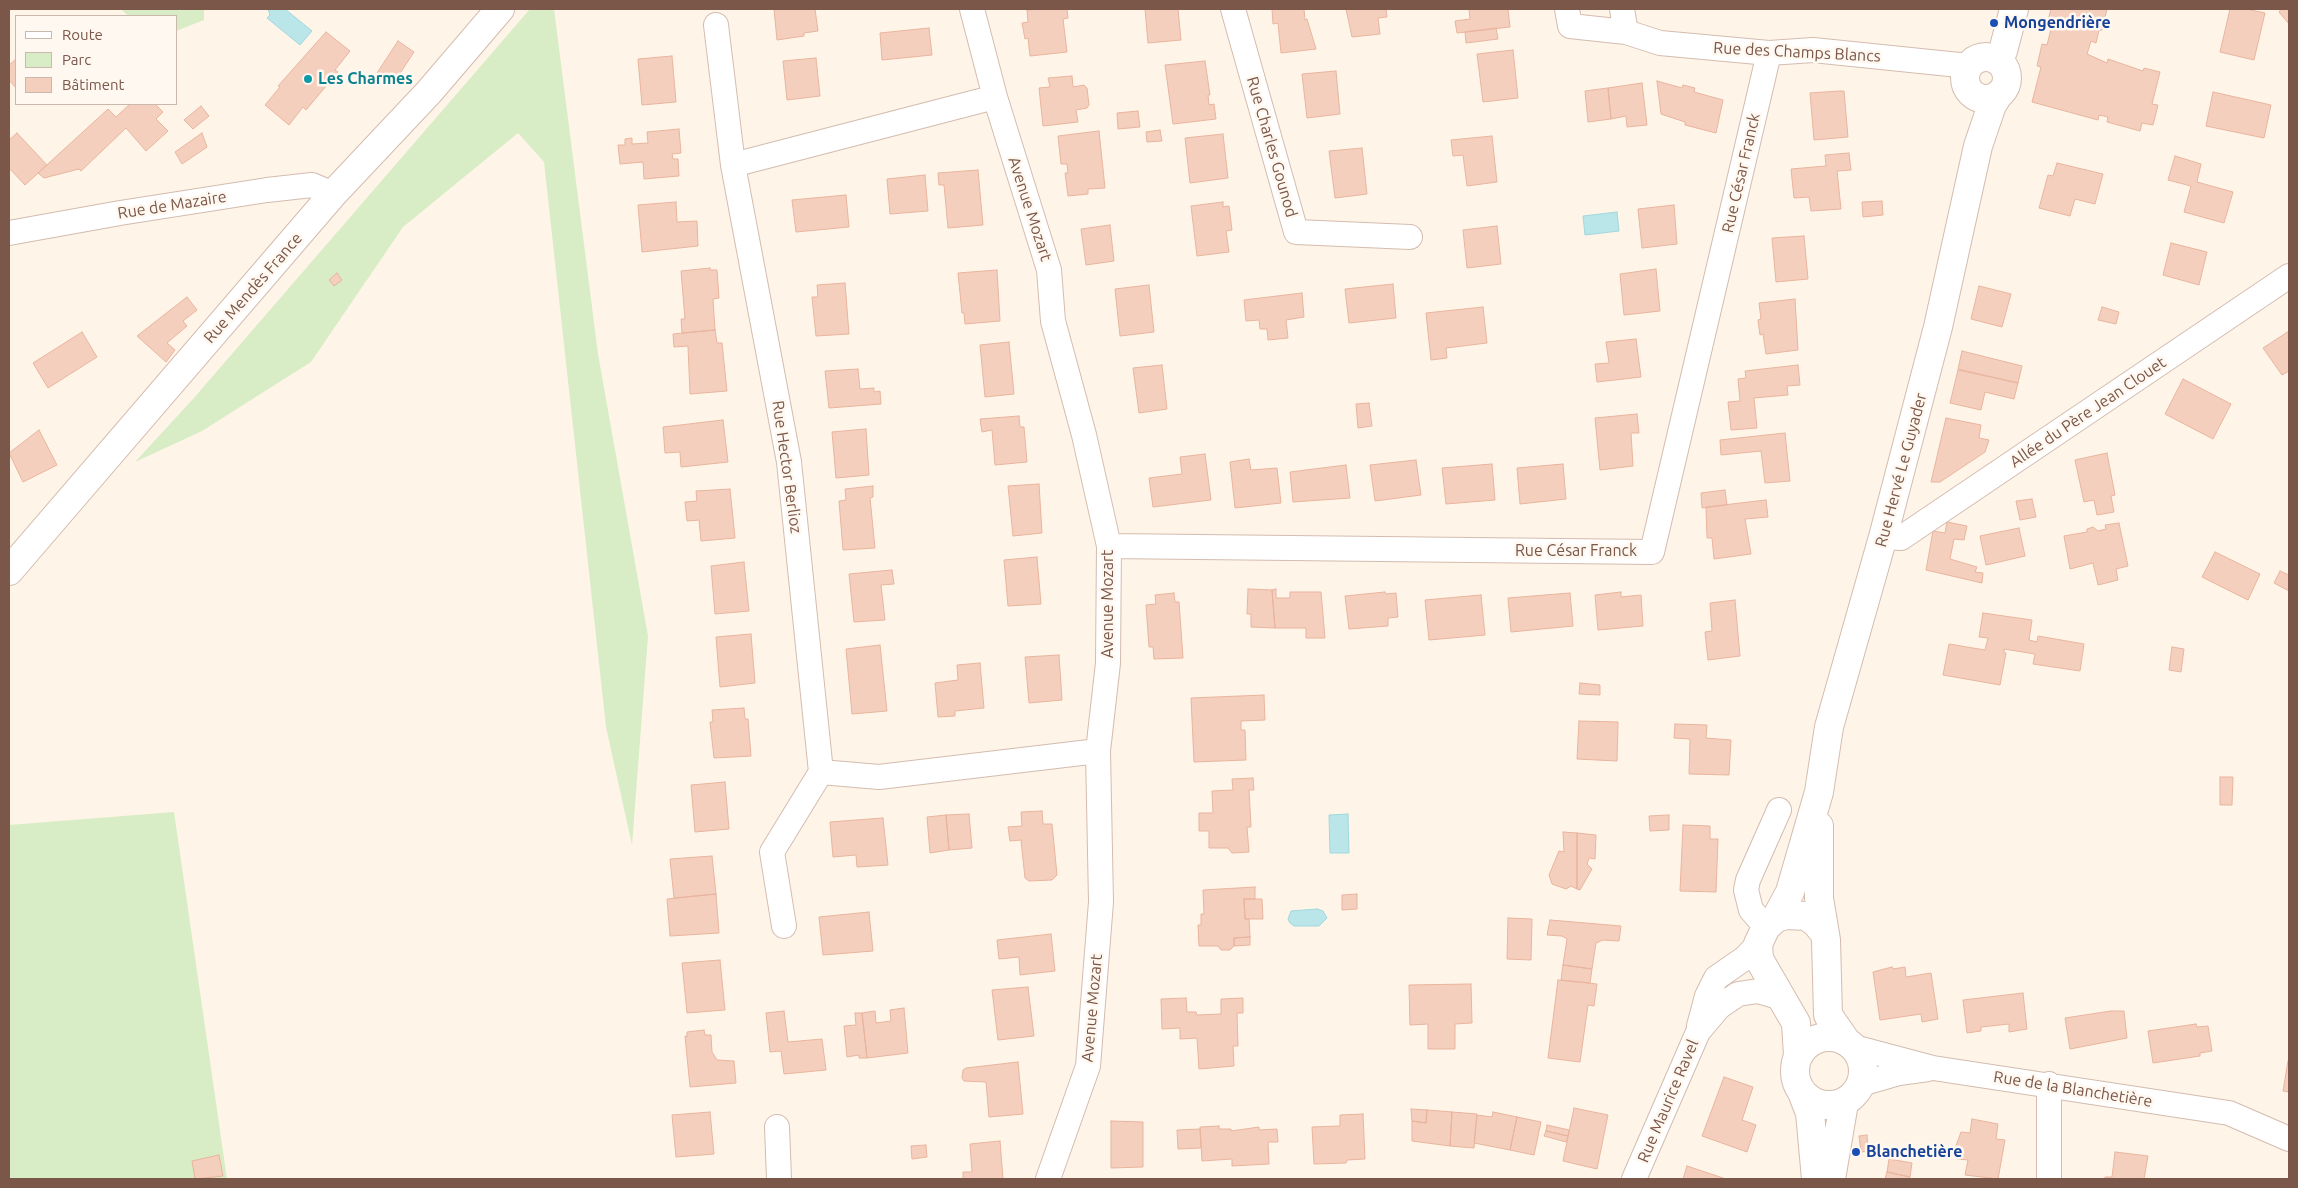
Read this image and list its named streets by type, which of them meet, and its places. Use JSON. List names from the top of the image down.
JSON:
{
  "streets": {
    "street": [
      "Rue des Champs Blancs",
      "Rue Charles Gounod",
      "Rue César Franck",
      "Rue de Mazaire",
      "Avenue Mozart",
      "Rue Mendès France",
      "Allée du Père Jean Clouet",
      "Rue Hector Berlioz",
      "Rue Hervé Le Guyader",
      "Rue de la Blanchetière",
      "Rue Maurice Ravel"
    ]
  },
  "crossings": [
    ["Rue des Champs Blancs", "Rue César Franck"],
    ["Rue des Champs Blancs", "Rue Hervé Le Guyader"],
    ["Rue César Franck", "Avenue Mozart"],
    ["Rue de Mazaire", "Rue Mendès France"],
    ["Allée du Père Jean Clouet", "Rue Hervé Le Guyader"],
    ["Rue Hervé Le Guyader", "Rue de la Blanchetière"]
  ],
  "places": ["Mongendrière", "Les Charmes", "Blanchetière"],
  "legend": ["Route", "Parc", "Bâtiment"]
}
